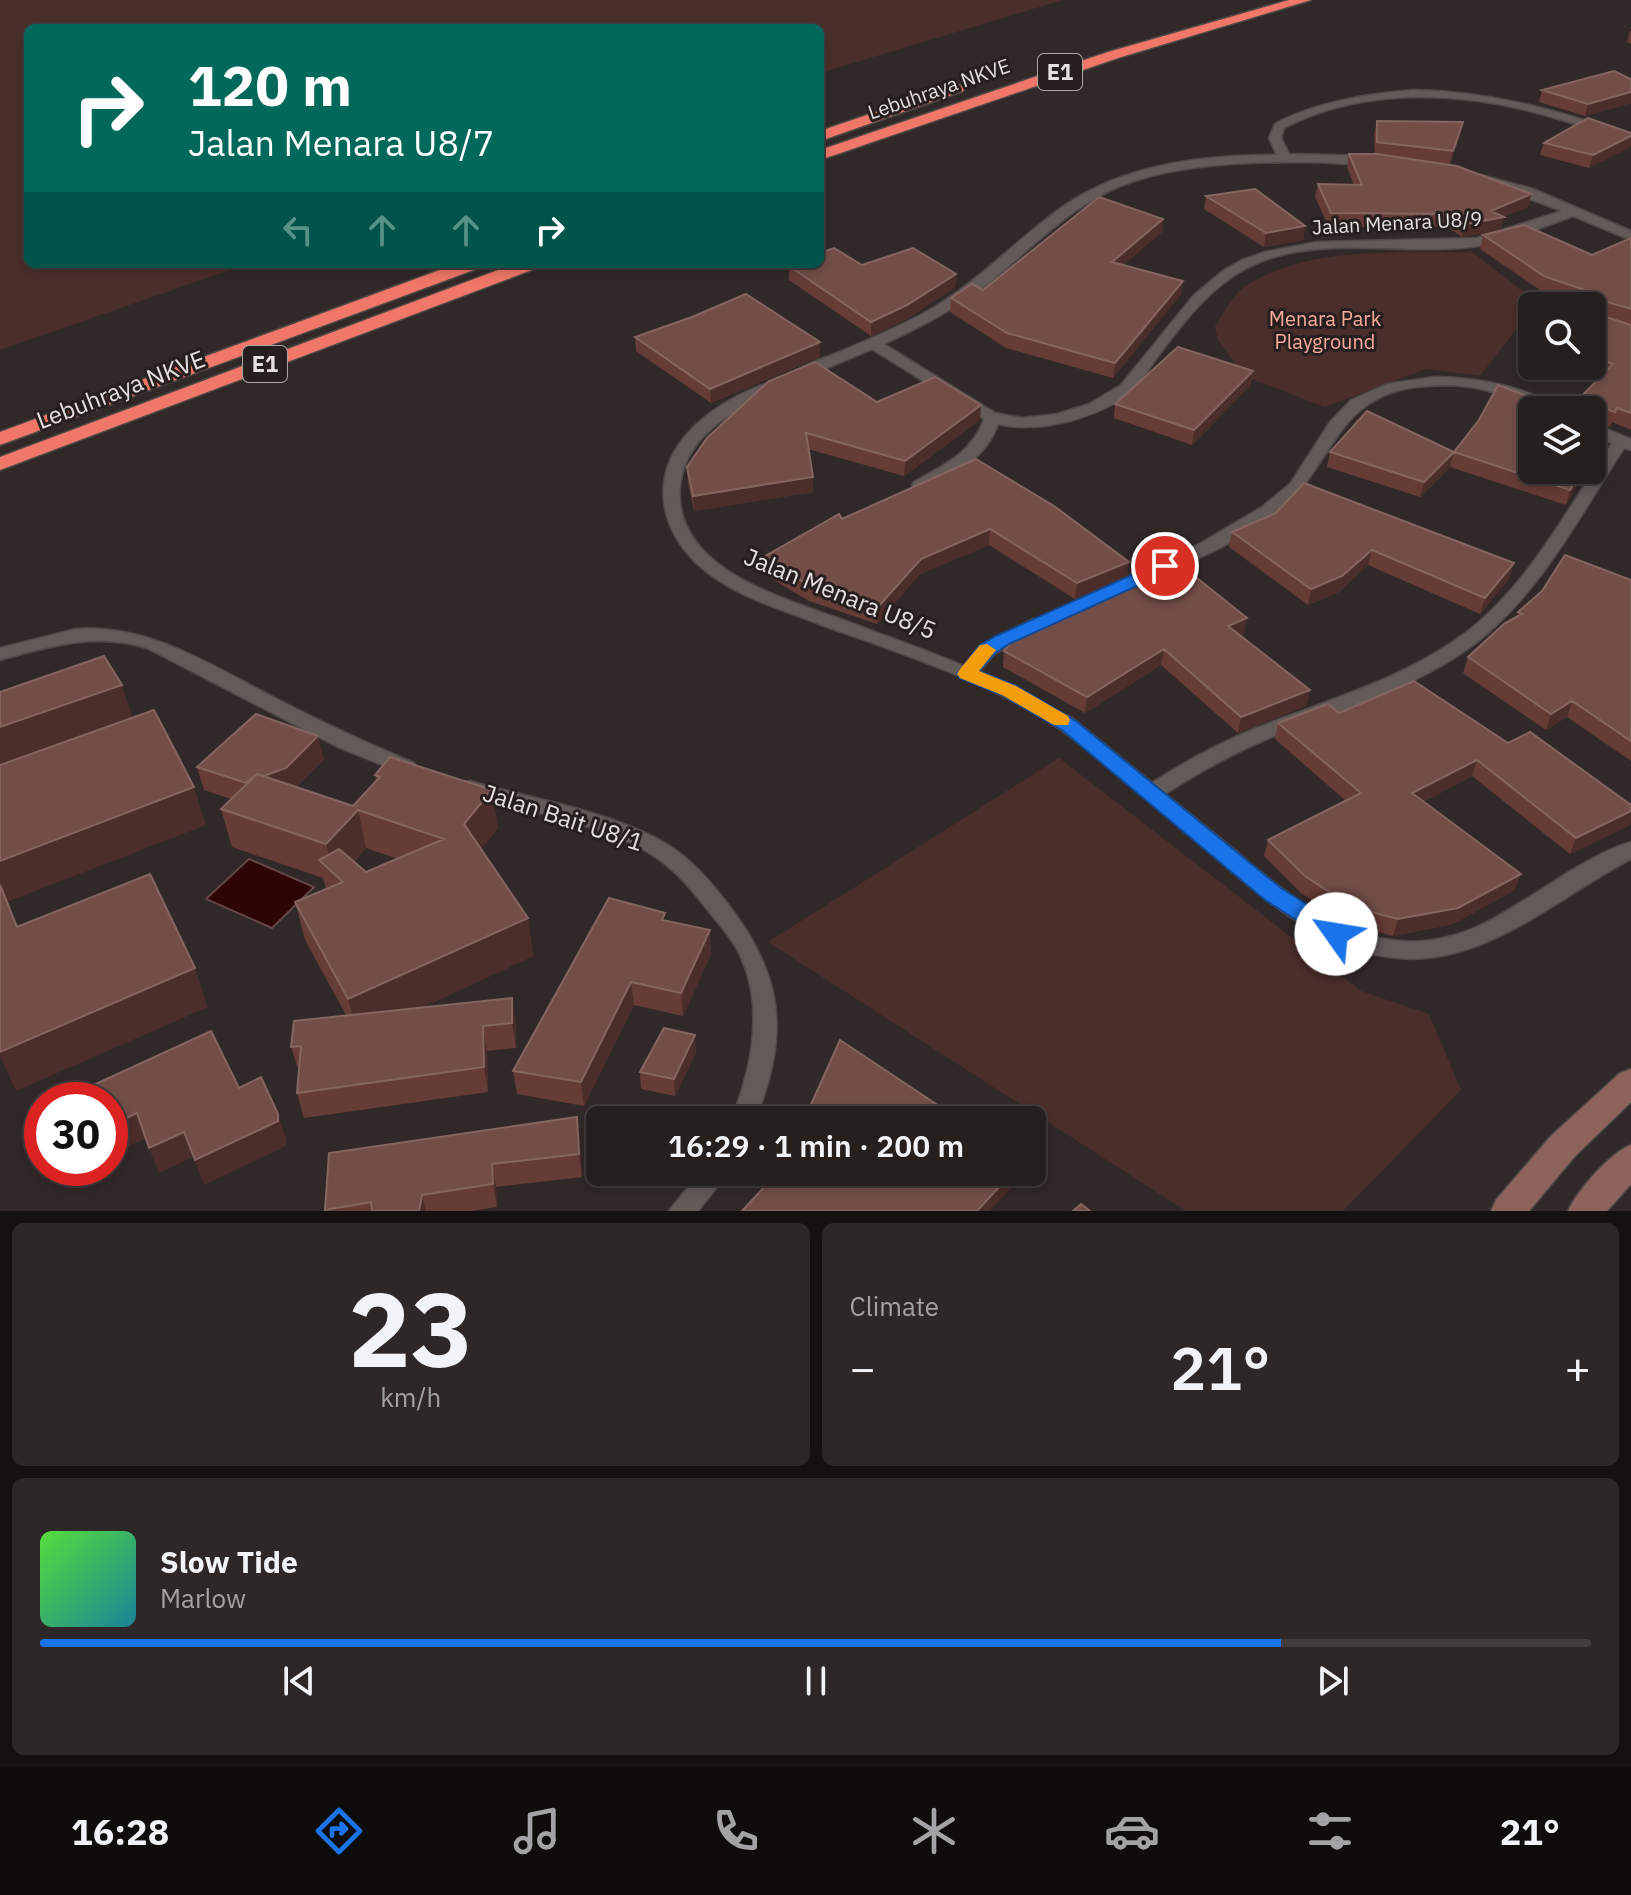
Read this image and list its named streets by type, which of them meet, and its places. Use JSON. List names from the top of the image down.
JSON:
{
  "streets": {
    "highway": ["E1", "Lebuhraya NKVE"],
    "street": ["Jalan Menara U8/9", "Jalan Menara U8/5", "Jalan Bait U8/1"]
  },
  "crossings": [
    ["Jalan Menara U8/9", "Jalan Menara U8/5"]
  ],
  "parks": ["Menara Park Playground"],
  "page": {
    "turn": ["120 m", "Jalan Menara U8/7"],
    "limit": "30",
    "trip": "16:29 · 1 min · 200 m",
    "tile": [
      ["23", "km/h"],
      "Climate"
    ],
    "heat": ["−", "21°", "+"],
    "song": ["Slow Tide", "Marlow"],
    "tabs": ["16:28", "21°"]
  }
}
